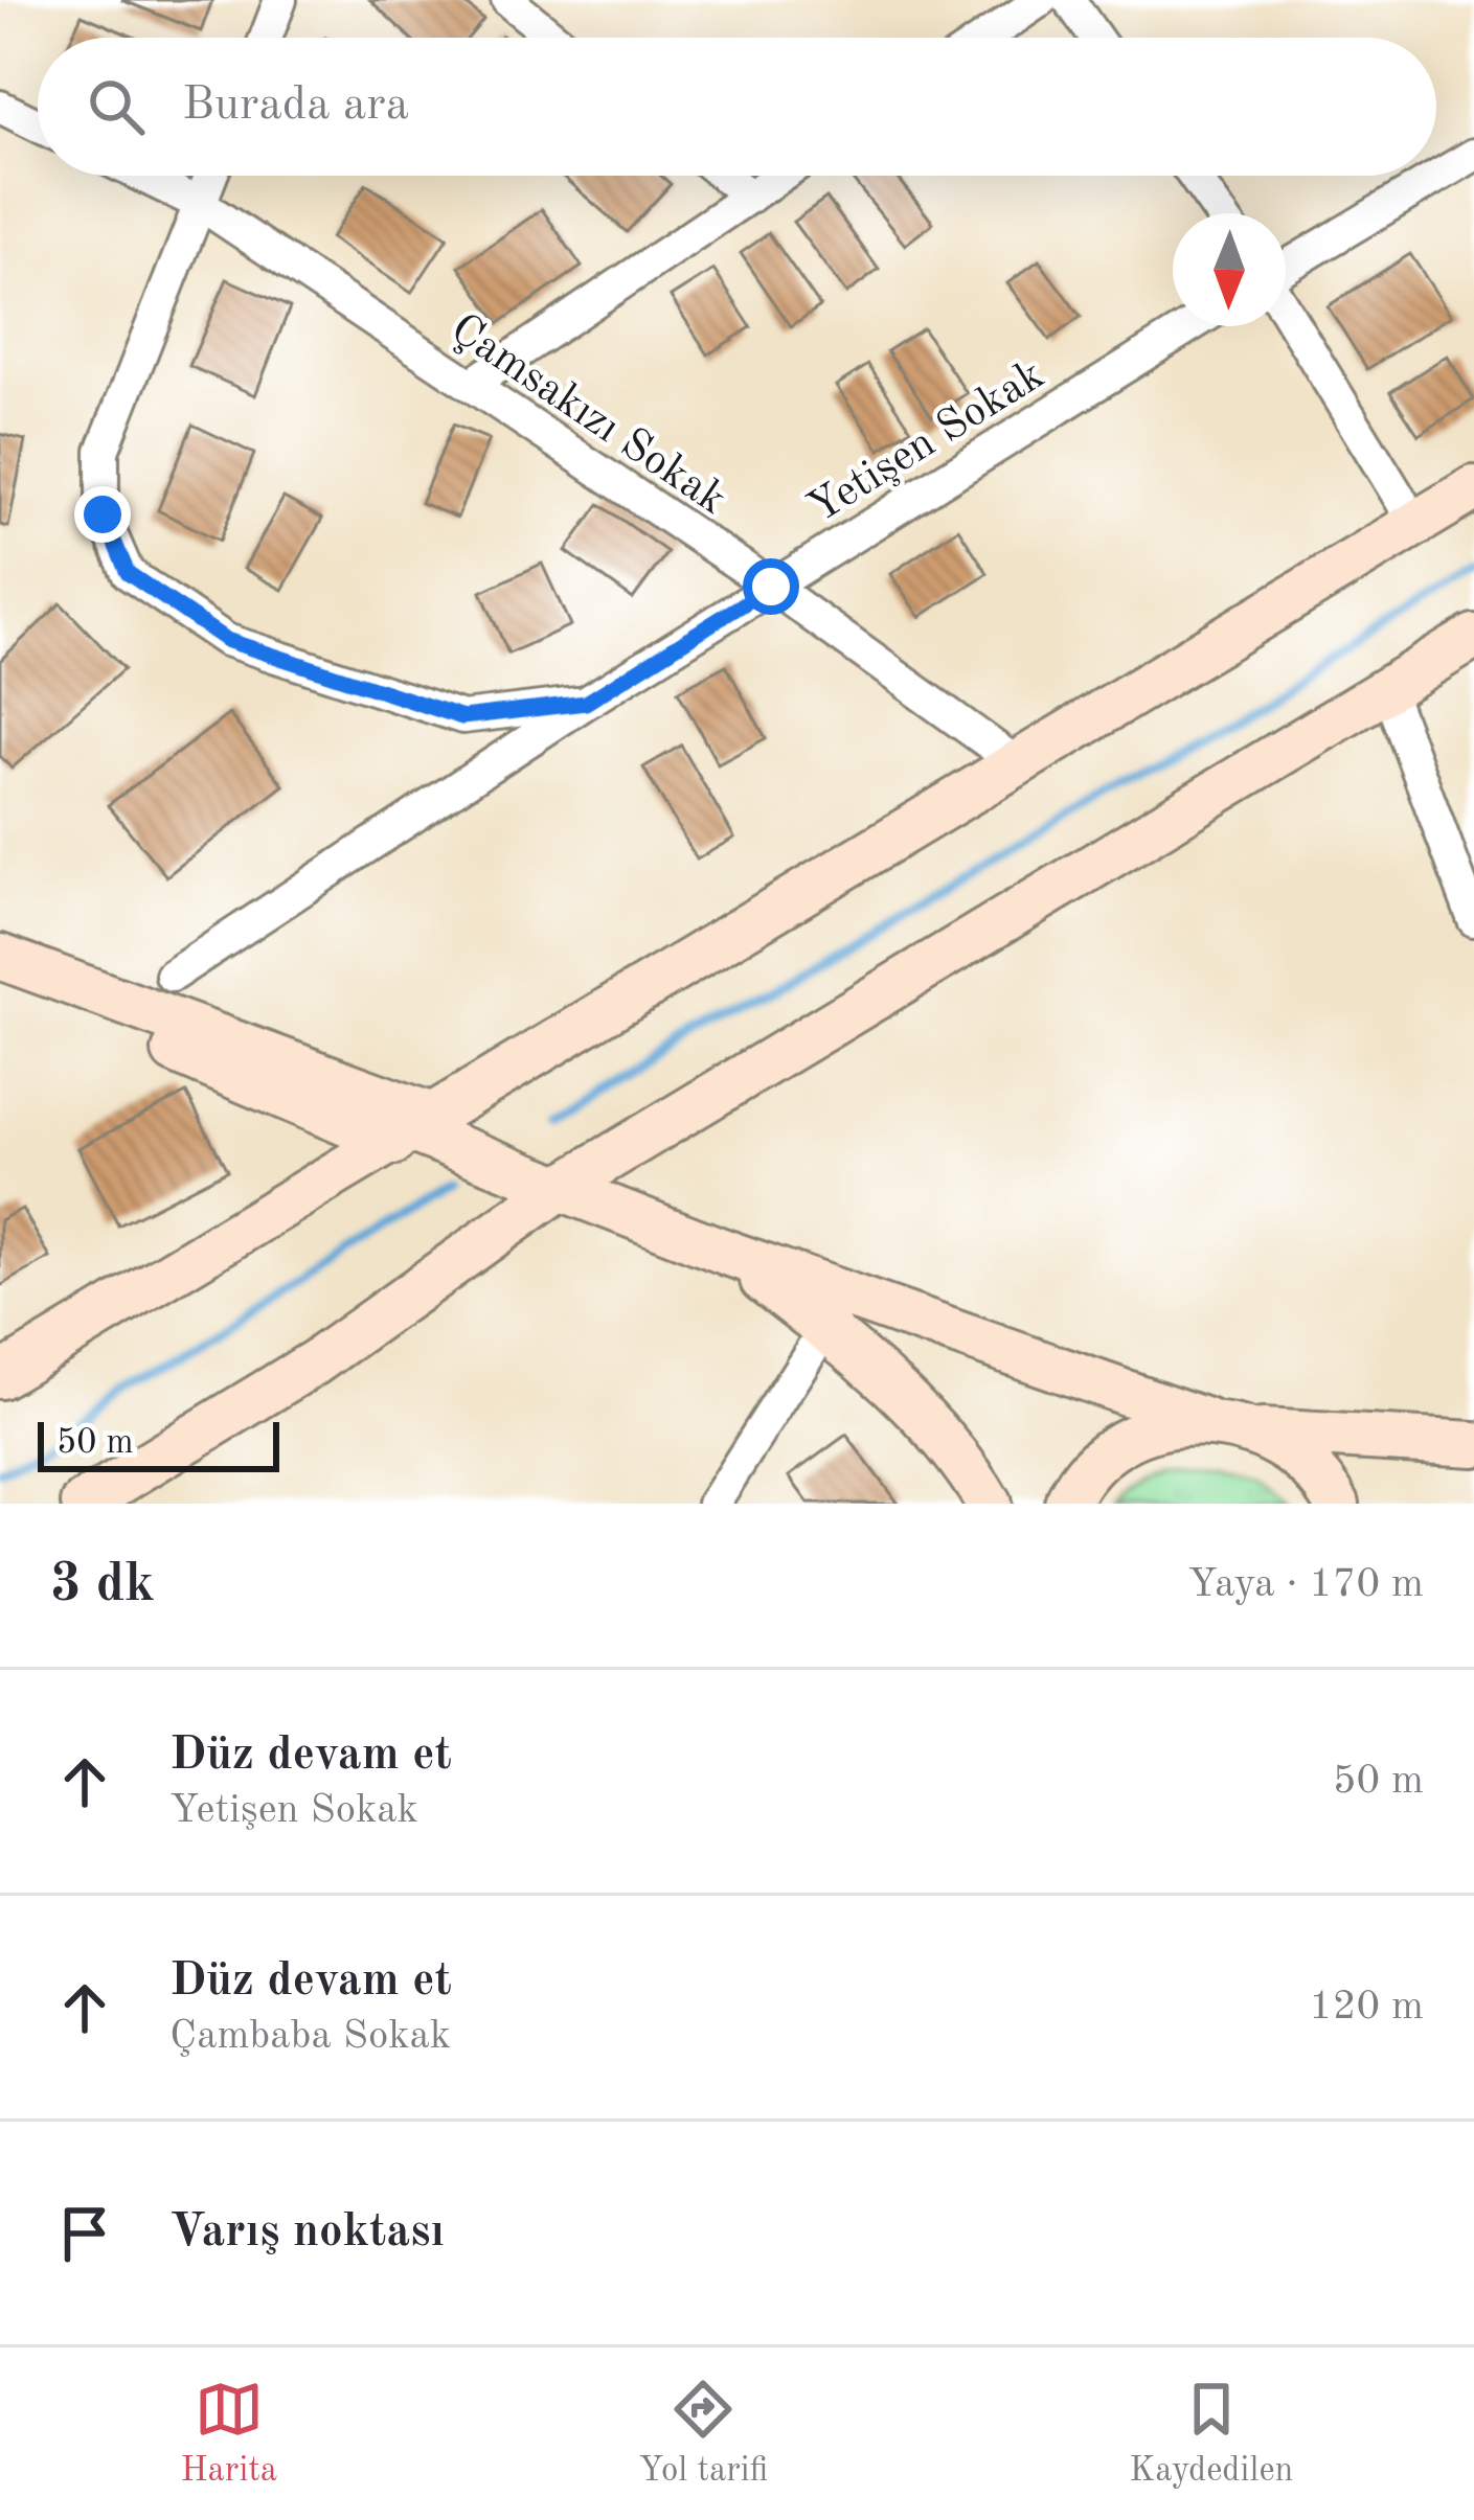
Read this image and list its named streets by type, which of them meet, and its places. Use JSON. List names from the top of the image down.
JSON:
{
  "streets": {
    "street": ["Çamsakızı Sokak", "Yetişen Sokak"]
  },
  "crossings": [
    ["Çamsakızı Sokak", "Yetişen Sokak"]
  ],
  "scale_bar": "50 m",
  "north": "bottom",
  "page": {
    "search": "Burada ara",
    "scale": "50 m",
    "heading": ["3 dk", "Yaya · 170 m"],
    "list": [
      ["Düz devam et", "Yetişen Sokak", "50 m"],
      ["Düz devam et", "Çambaba Sokak", "120 m"],
      "Varış noktası"
    ],
    "nav": ["Harita", "Yol tarifi", "Kaydedilen"]
  }
}
